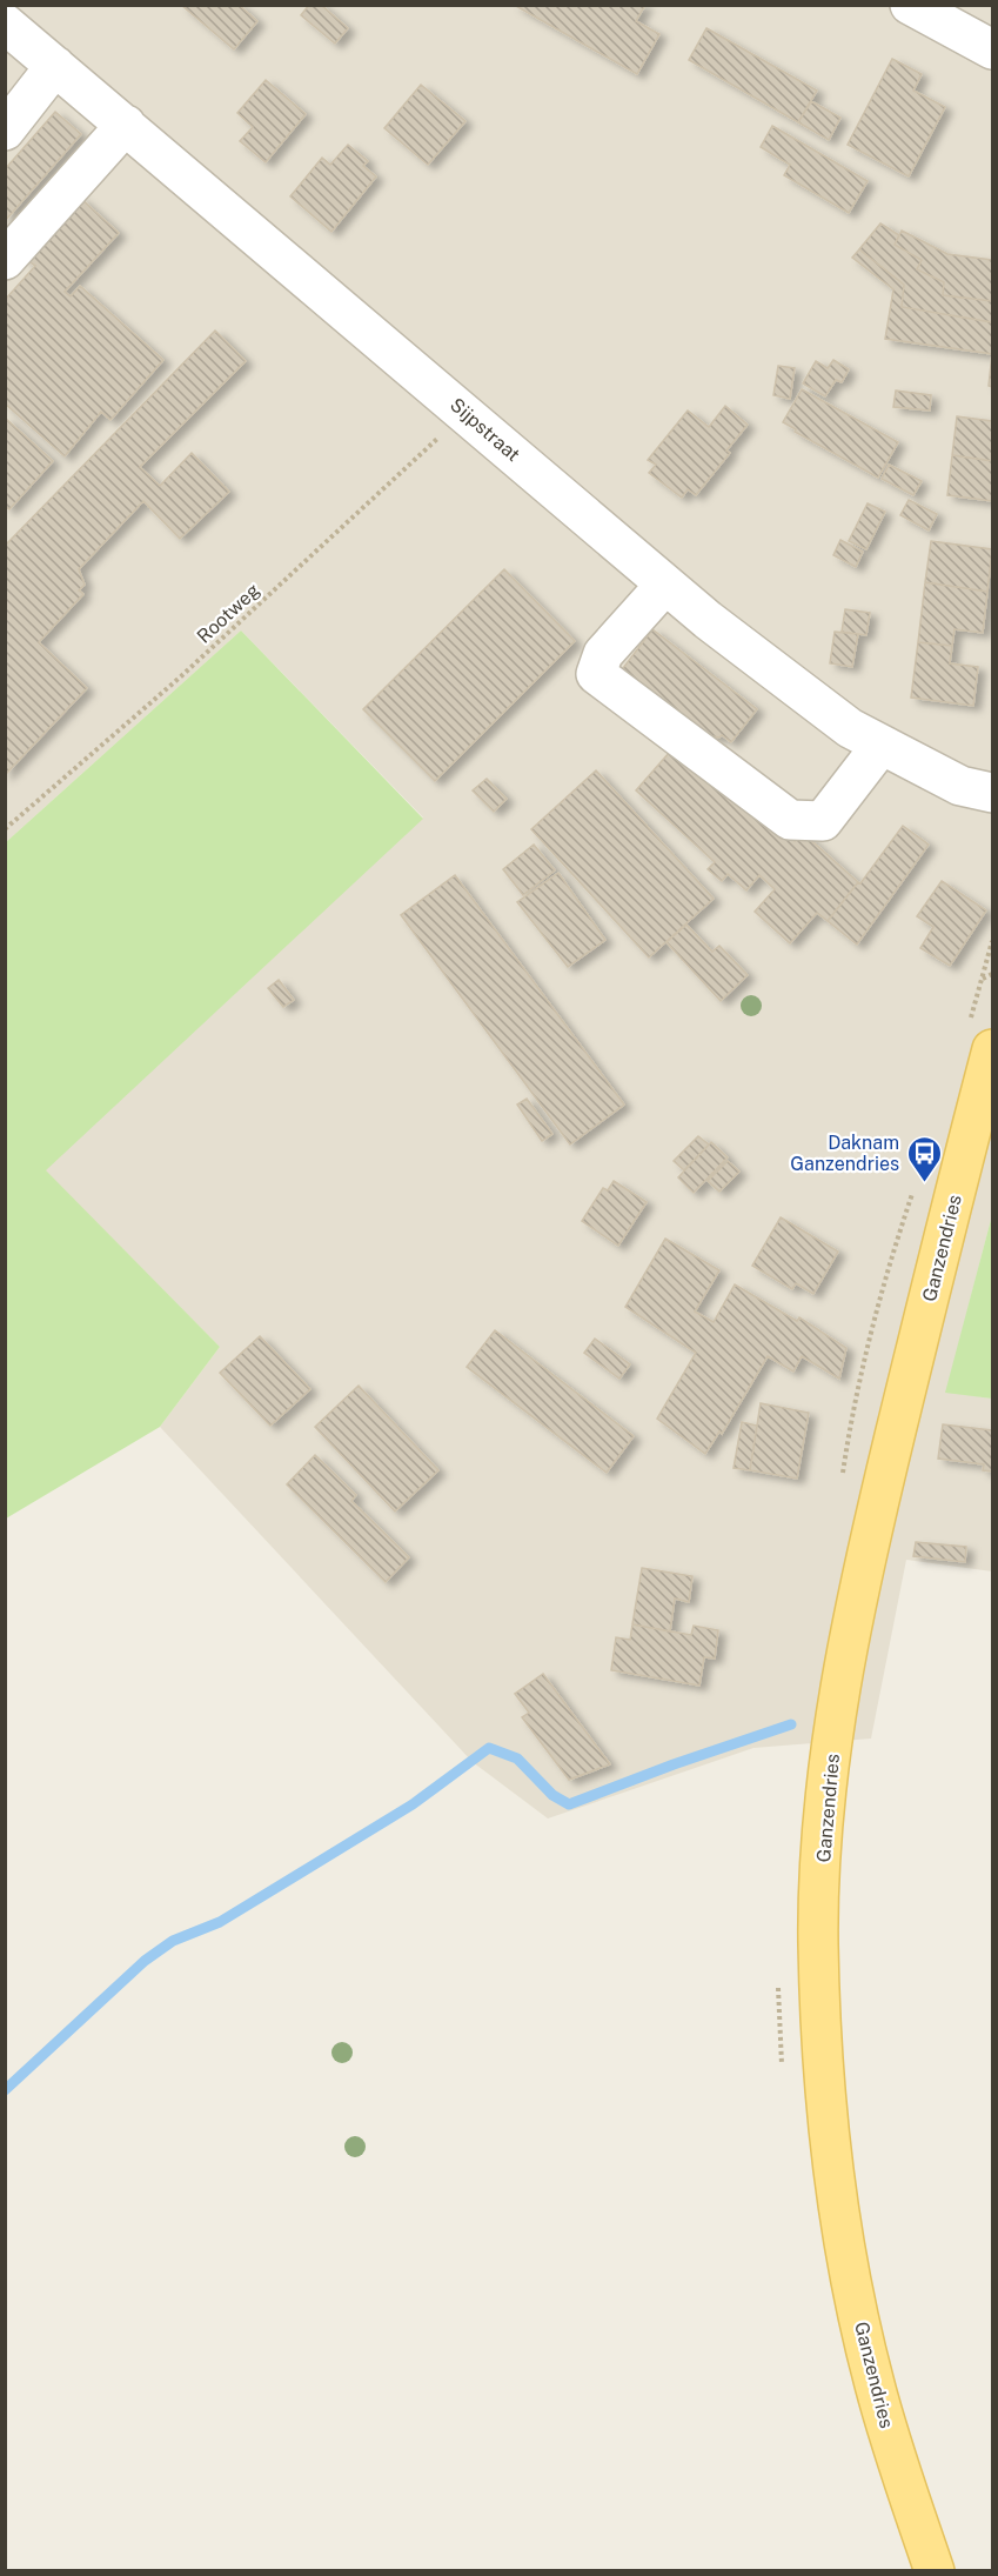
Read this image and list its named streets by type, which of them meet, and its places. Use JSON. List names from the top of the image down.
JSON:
{
  "streets": {
    "main road": ["Ganzendries"],
    "street": ["Sijpstraat"],
    "path": ["Rootweg"]
  },
  "crossings": [
    ["Sijpstraat", "Rootweg"]
  ],
  "places": {
    "bus stop": ["Daknam Ganzendries"]
  }
}
